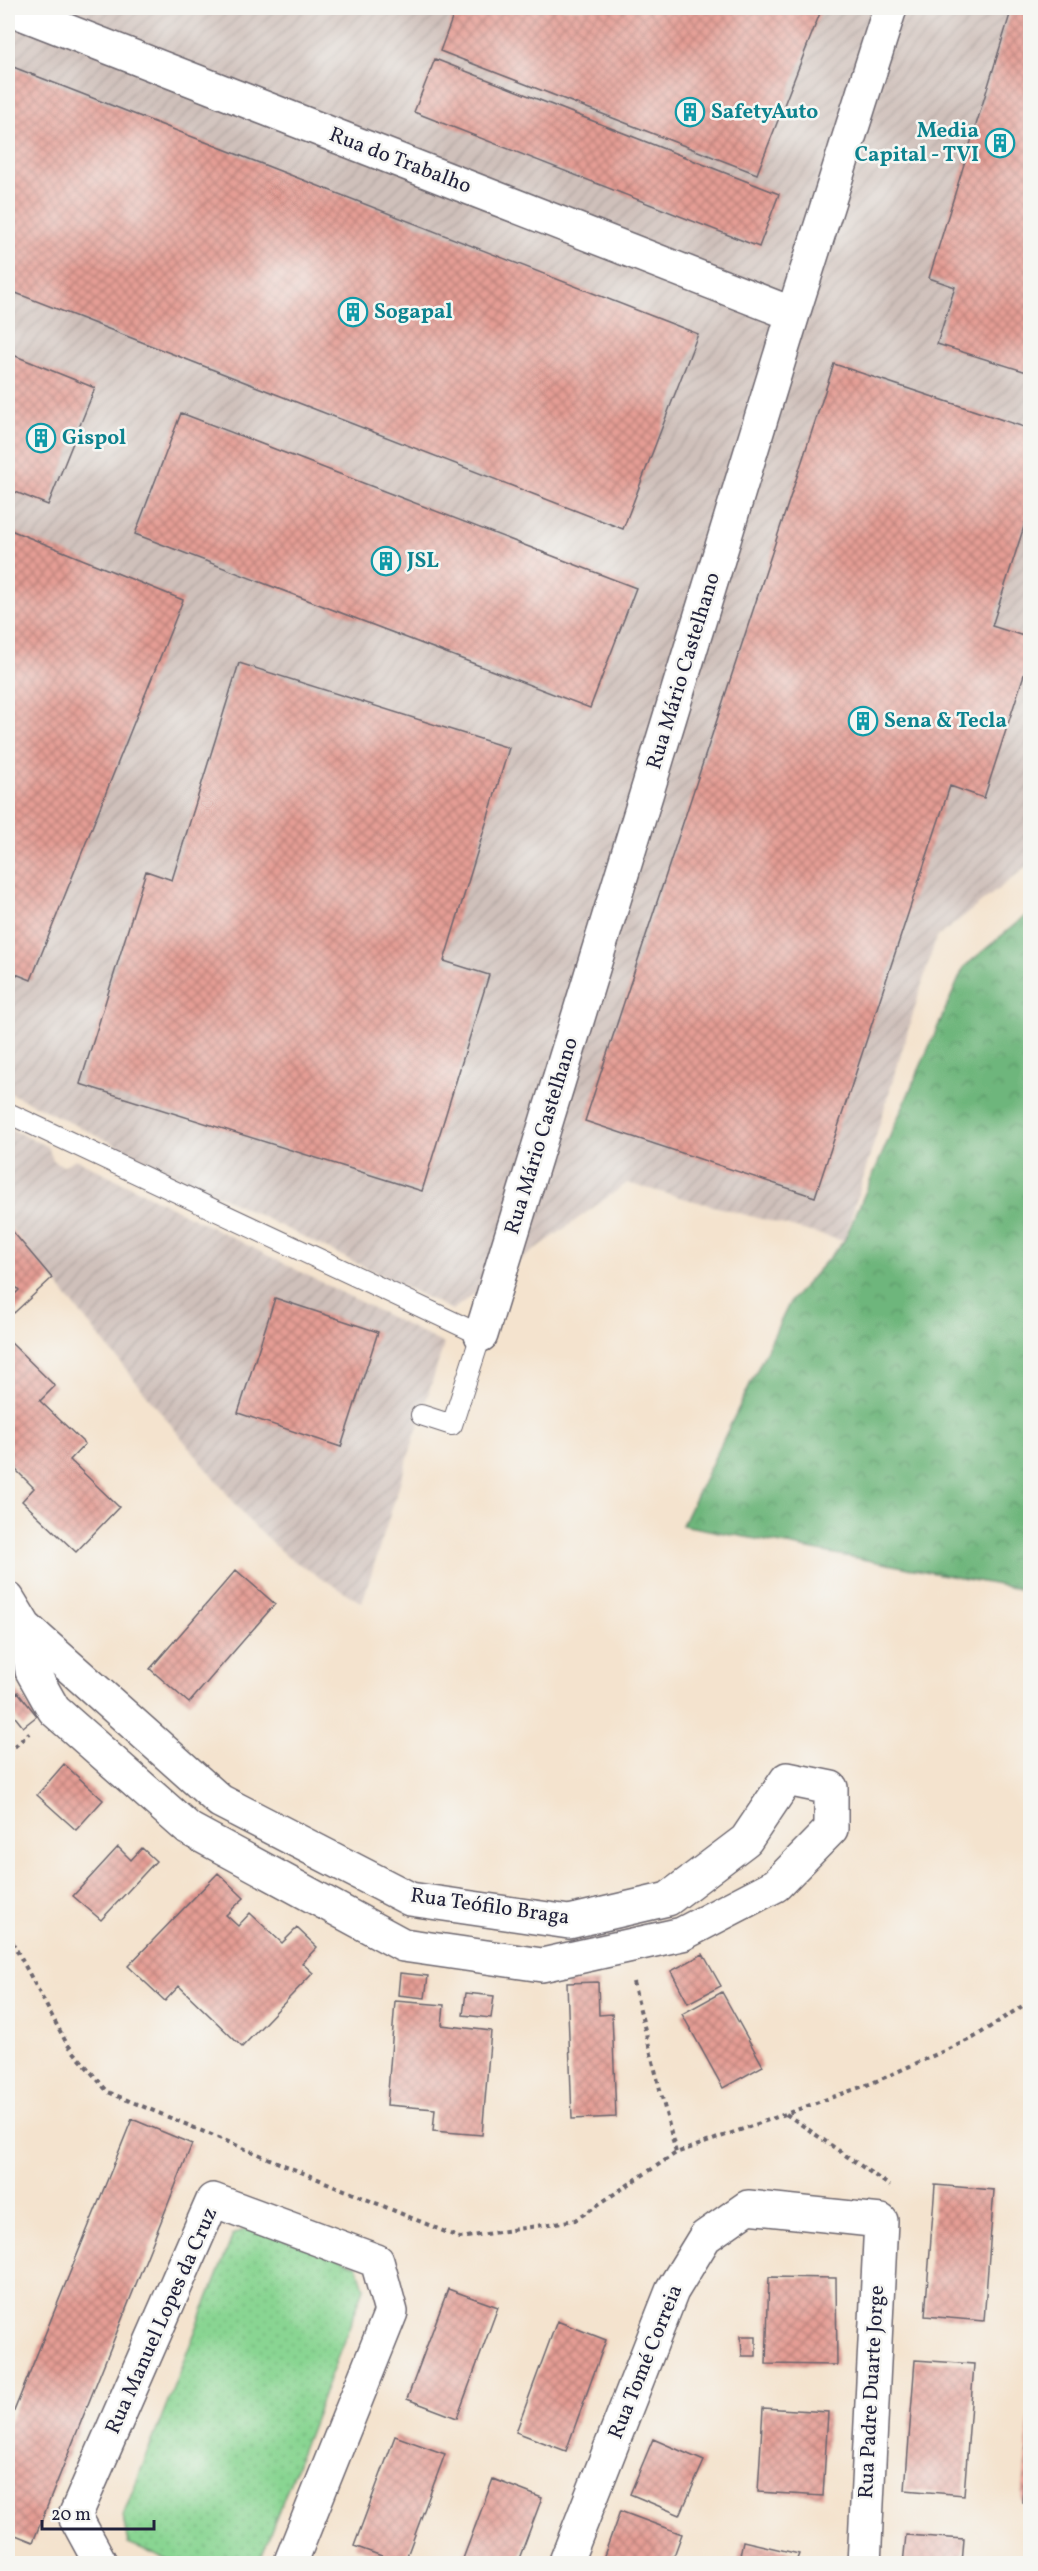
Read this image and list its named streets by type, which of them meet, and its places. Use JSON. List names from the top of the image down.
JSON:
{
  "streets": {
    "street": [
      "Rua do Trabalho",
      "Rua Mário Castelhano",
      "Rua Teófilo Braga",
      "Rua Manuel Lopes da Cruz",
      "Rua Tomé Correia",
      "Rua Padre Duarte Jorge"
    ]
  },
  "crossings": [
    ["Rua do Trabalho", "Rua Mário Castelhano"],
    ["Rua Tomé Correia", "Rua Padre Duarte Jorge"]
  ],
  "places": {
    "building": [
      "SafetyAuto",
      "Media Capital - TVI",
      "Sogapal",
      "Gispol",
      "JSL",
      "Sena & Tecla"
    ]
  },
  "scale_bar": "20 m"
}
